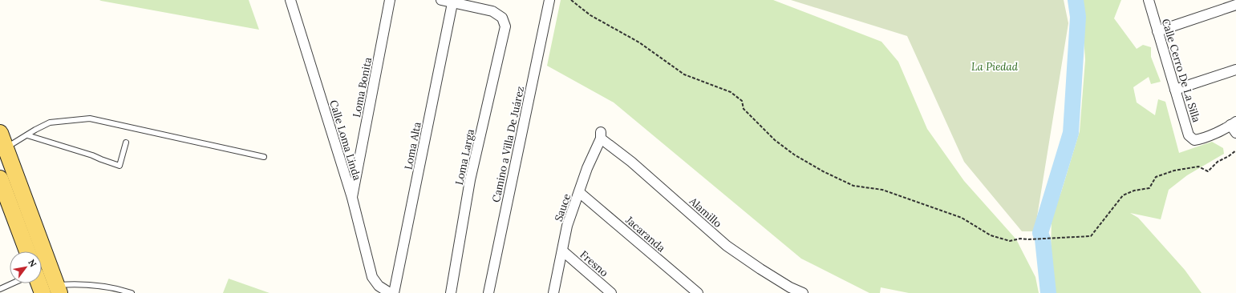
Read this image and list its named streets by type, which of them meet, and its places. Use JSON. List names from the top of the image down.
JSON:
{
  "streets": {
    "street": [
      "Calle Cerro De La Silla",
      "Loma Bonita",
      "Calle Loma Linda",
      "Camino a Villa De Juárez",
      "Loma Alta",
      "Loma Larga",
      "Sauce",
      "Alamillo",
      "Jacaranda",
      "Fresno"
    ]
  },
  "crossings": [
    ["Loma Bonita", "Calle Loma Linda"],
    ["Loma Alta", "Loma Larga"],
    ["Sauce", "Alamillo"],
    ["Sauce", "Jacaranda"],
    ["Sauce", "Fresno"]
  ],
  "parks": ["La Piedad"],
  "north": "top right"
}
